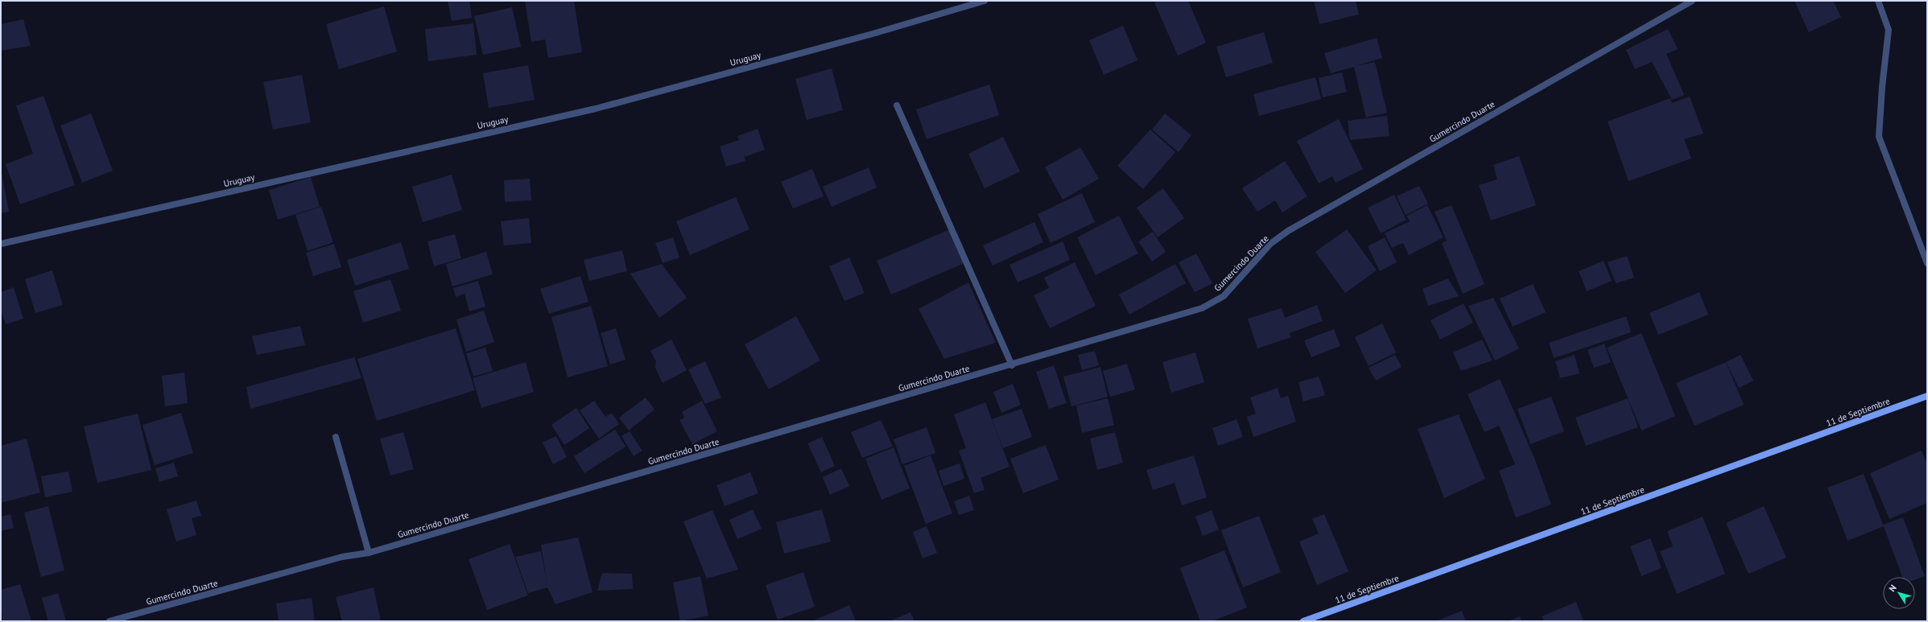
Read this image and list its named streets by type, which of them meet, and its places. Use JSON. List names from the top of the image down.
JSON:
{
  "streets": {
    "main road": ["11 de Septiembre"],
    "street": ["Uruguay", "Gumercindo Duarte"]
  },
  "north": "top left"
}
